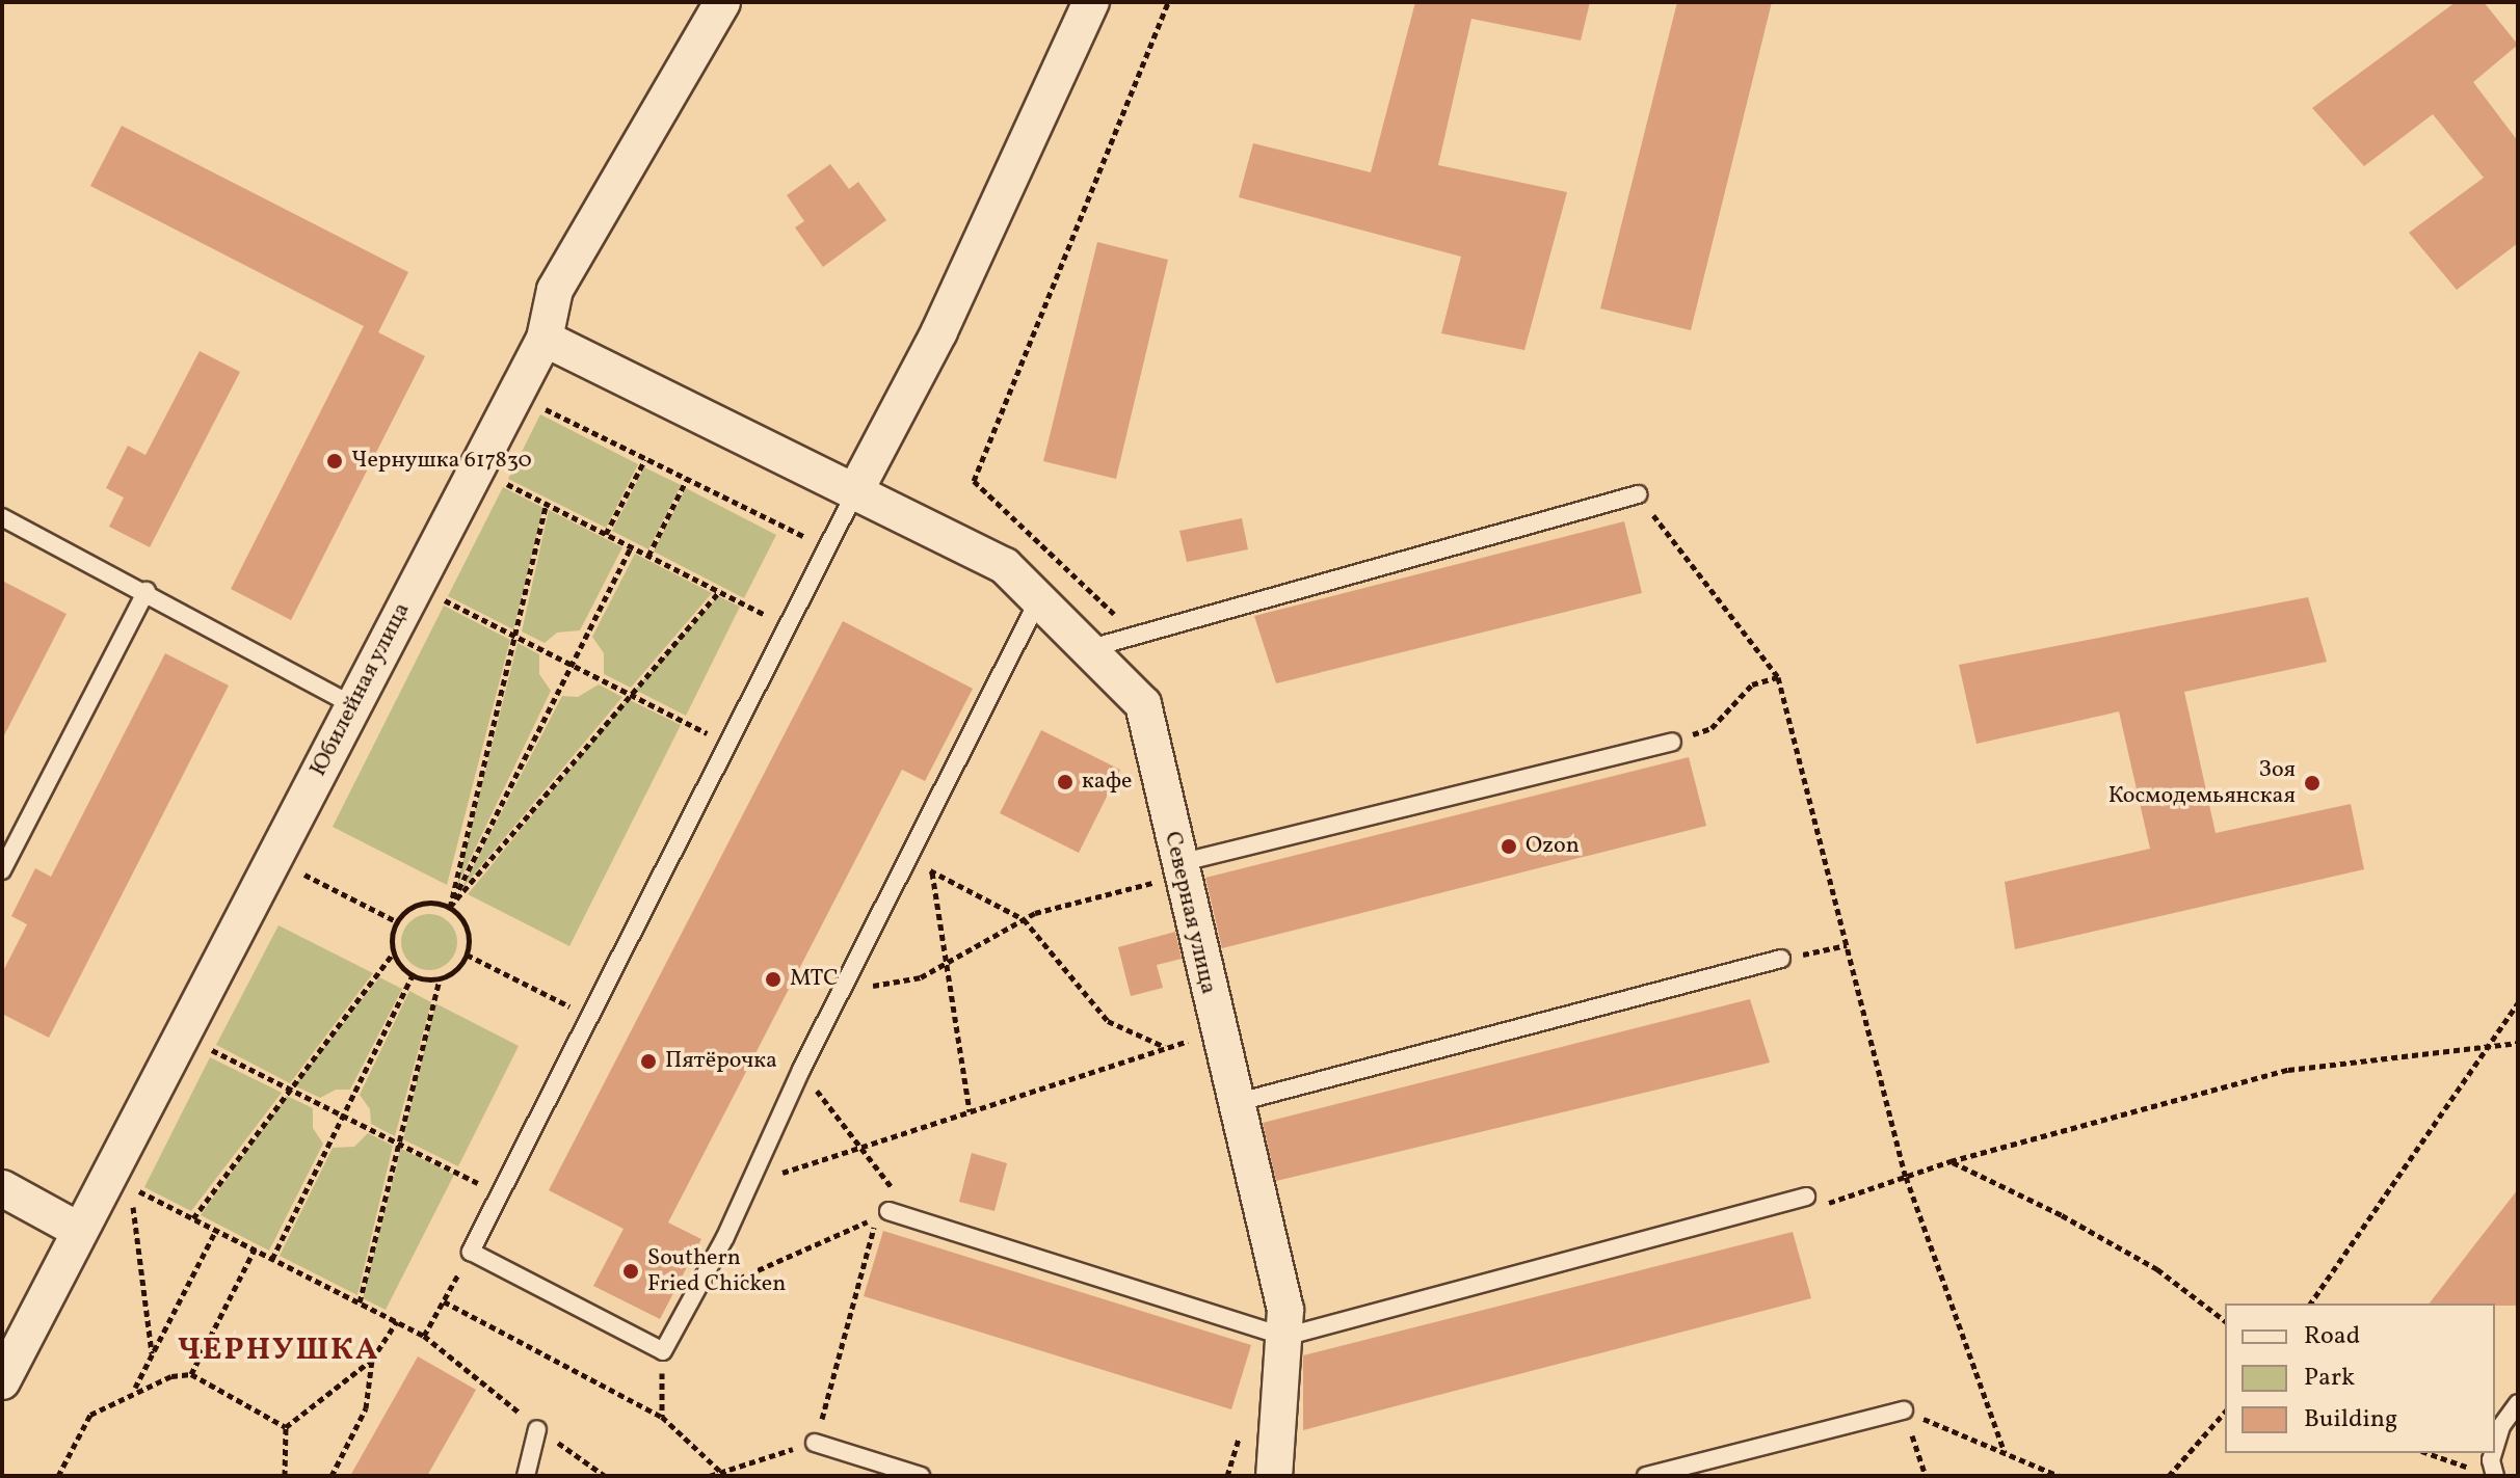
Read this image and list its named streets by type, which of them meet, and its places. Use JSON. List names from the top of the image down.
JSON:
{
  "streets": {
    "street": ["Юбилейная улица", "Северная улица"]
  },
  "crossings": [
    ["Юбилейная улица", "Северная улица"]
  ],
  "districts": ["ЧЕРНУШКА"],
  "places": [
    "Чернушка 617830",
    "кафе",
    "Зоя Космодемьянская",
    "Ozon",
    "МТС",
    "Пятёрочка",
    "Southern Fried Chicken"
  ],
  "legend": ["Road", "Park", "Building"]
}
